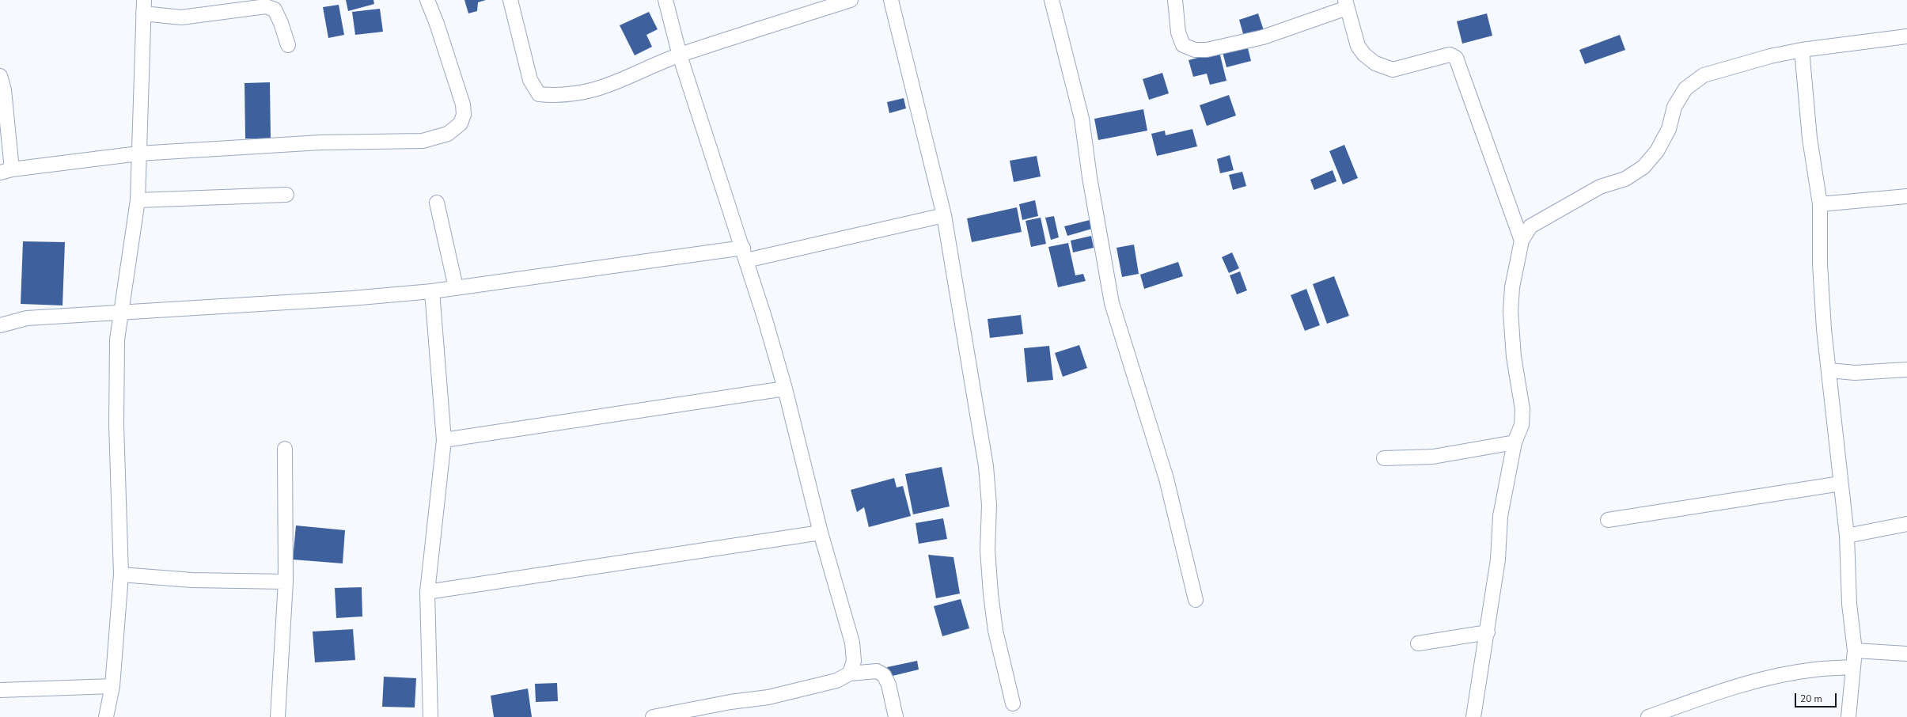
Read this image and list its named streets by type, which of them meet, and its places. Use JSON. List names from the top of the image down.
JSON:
{
  "scale_bar": "20 m"
}
